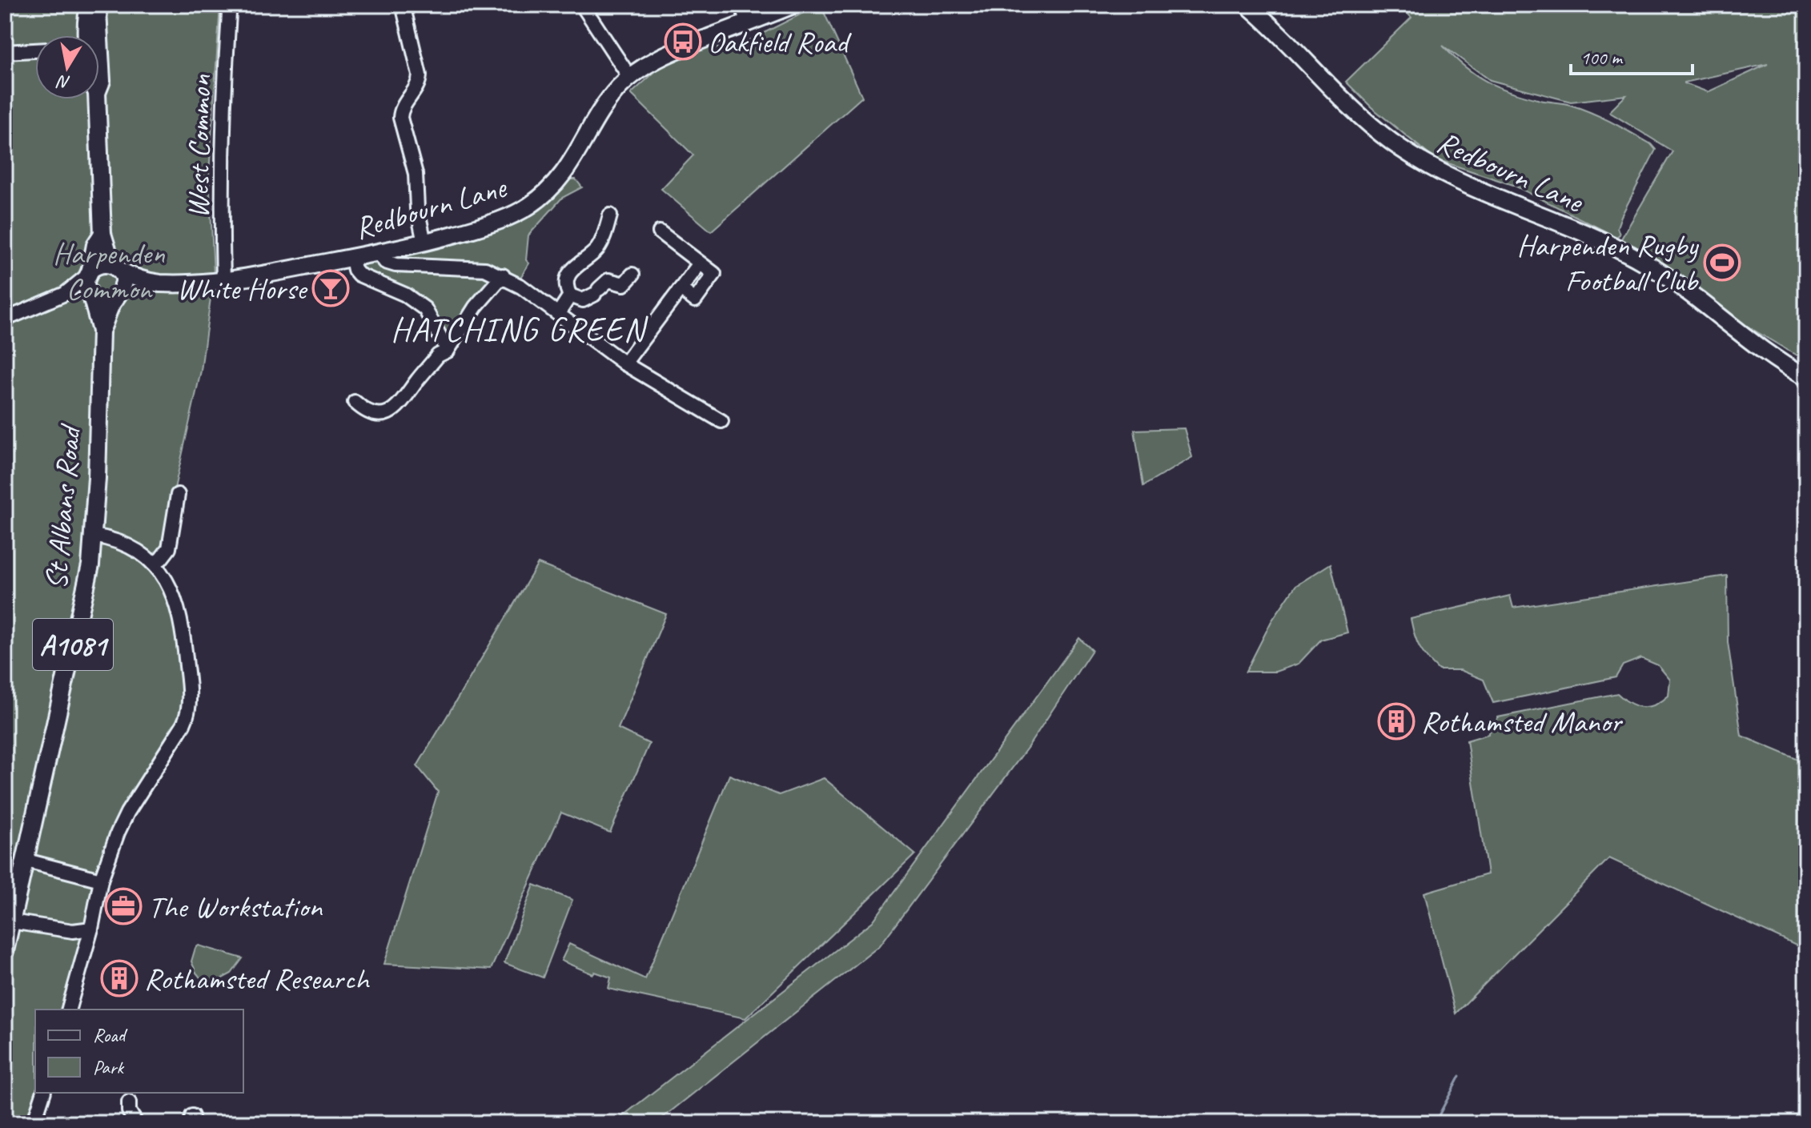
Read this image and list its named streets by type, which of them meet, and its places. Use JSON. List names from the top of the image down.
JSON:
{
  "streets": {
    "main road": ["Redbourn Lane", "St Albans Road", "A1081"],
    "street": ["West Common"]
  },
  "crossings": [
    ["West Common", "Redbourn Lane"],
    ["Redbourn Lane", "St Albans Road"]
  ],
  "districts": ["HATCHING GREEN"],
  "parks": ["Harpenden Common"],
  "places": {
    "bus stop": ["Oakfield Road"],
    "sports": ["Harpenden Rugby Football Club"],
    "bar": ["White Horse"],
    "building": ["Rothamsted Manor", "Rothamsted Research"],
    "office": ["The Workstation"]
  },
  "legend": ["Road", "Park"],
  "scale_bar": "100 m",
  "north": "bottom"
}
